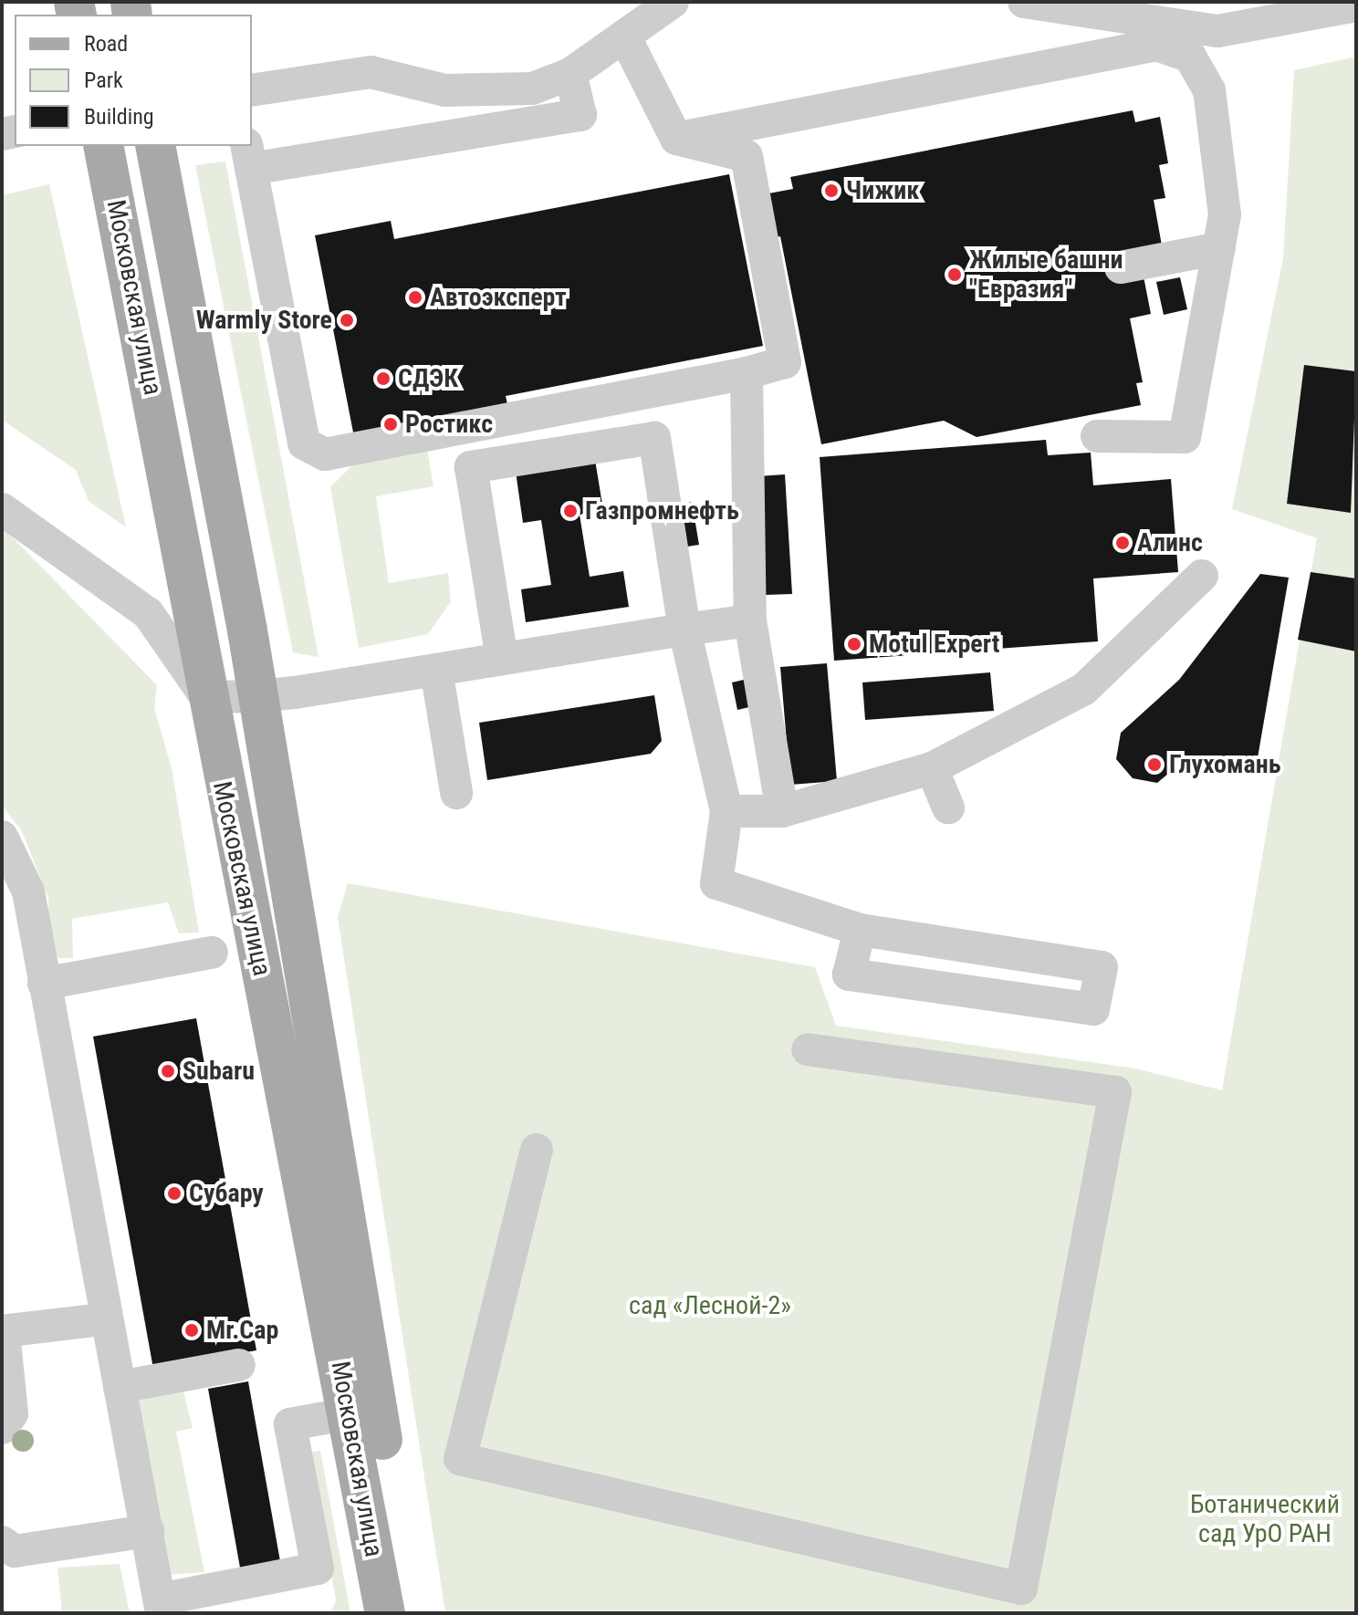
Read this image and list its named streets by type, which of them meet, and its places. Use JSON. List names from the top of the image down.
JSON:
{
  "streets": {
    "main road": ["Московская улица"]
  },
  "parks": ["сад «Лесной-2»", "Ботанический сад УрО РАН"],
  "places": [
    "Чижик",
    "Жилые башни \"Евразия\"",
    "Автоэксперт",
    "Warmly Store",
    "СДЭК",
    "Ростикс",
    "Газпромнефть",
    "Алинс",
    "Motul Expert",
    "Глухомань",
    "Subaru",
    "Субару",
    "Mr.Cap"
  ],
  "legend": ["Road", "Park", "Building"]
}
